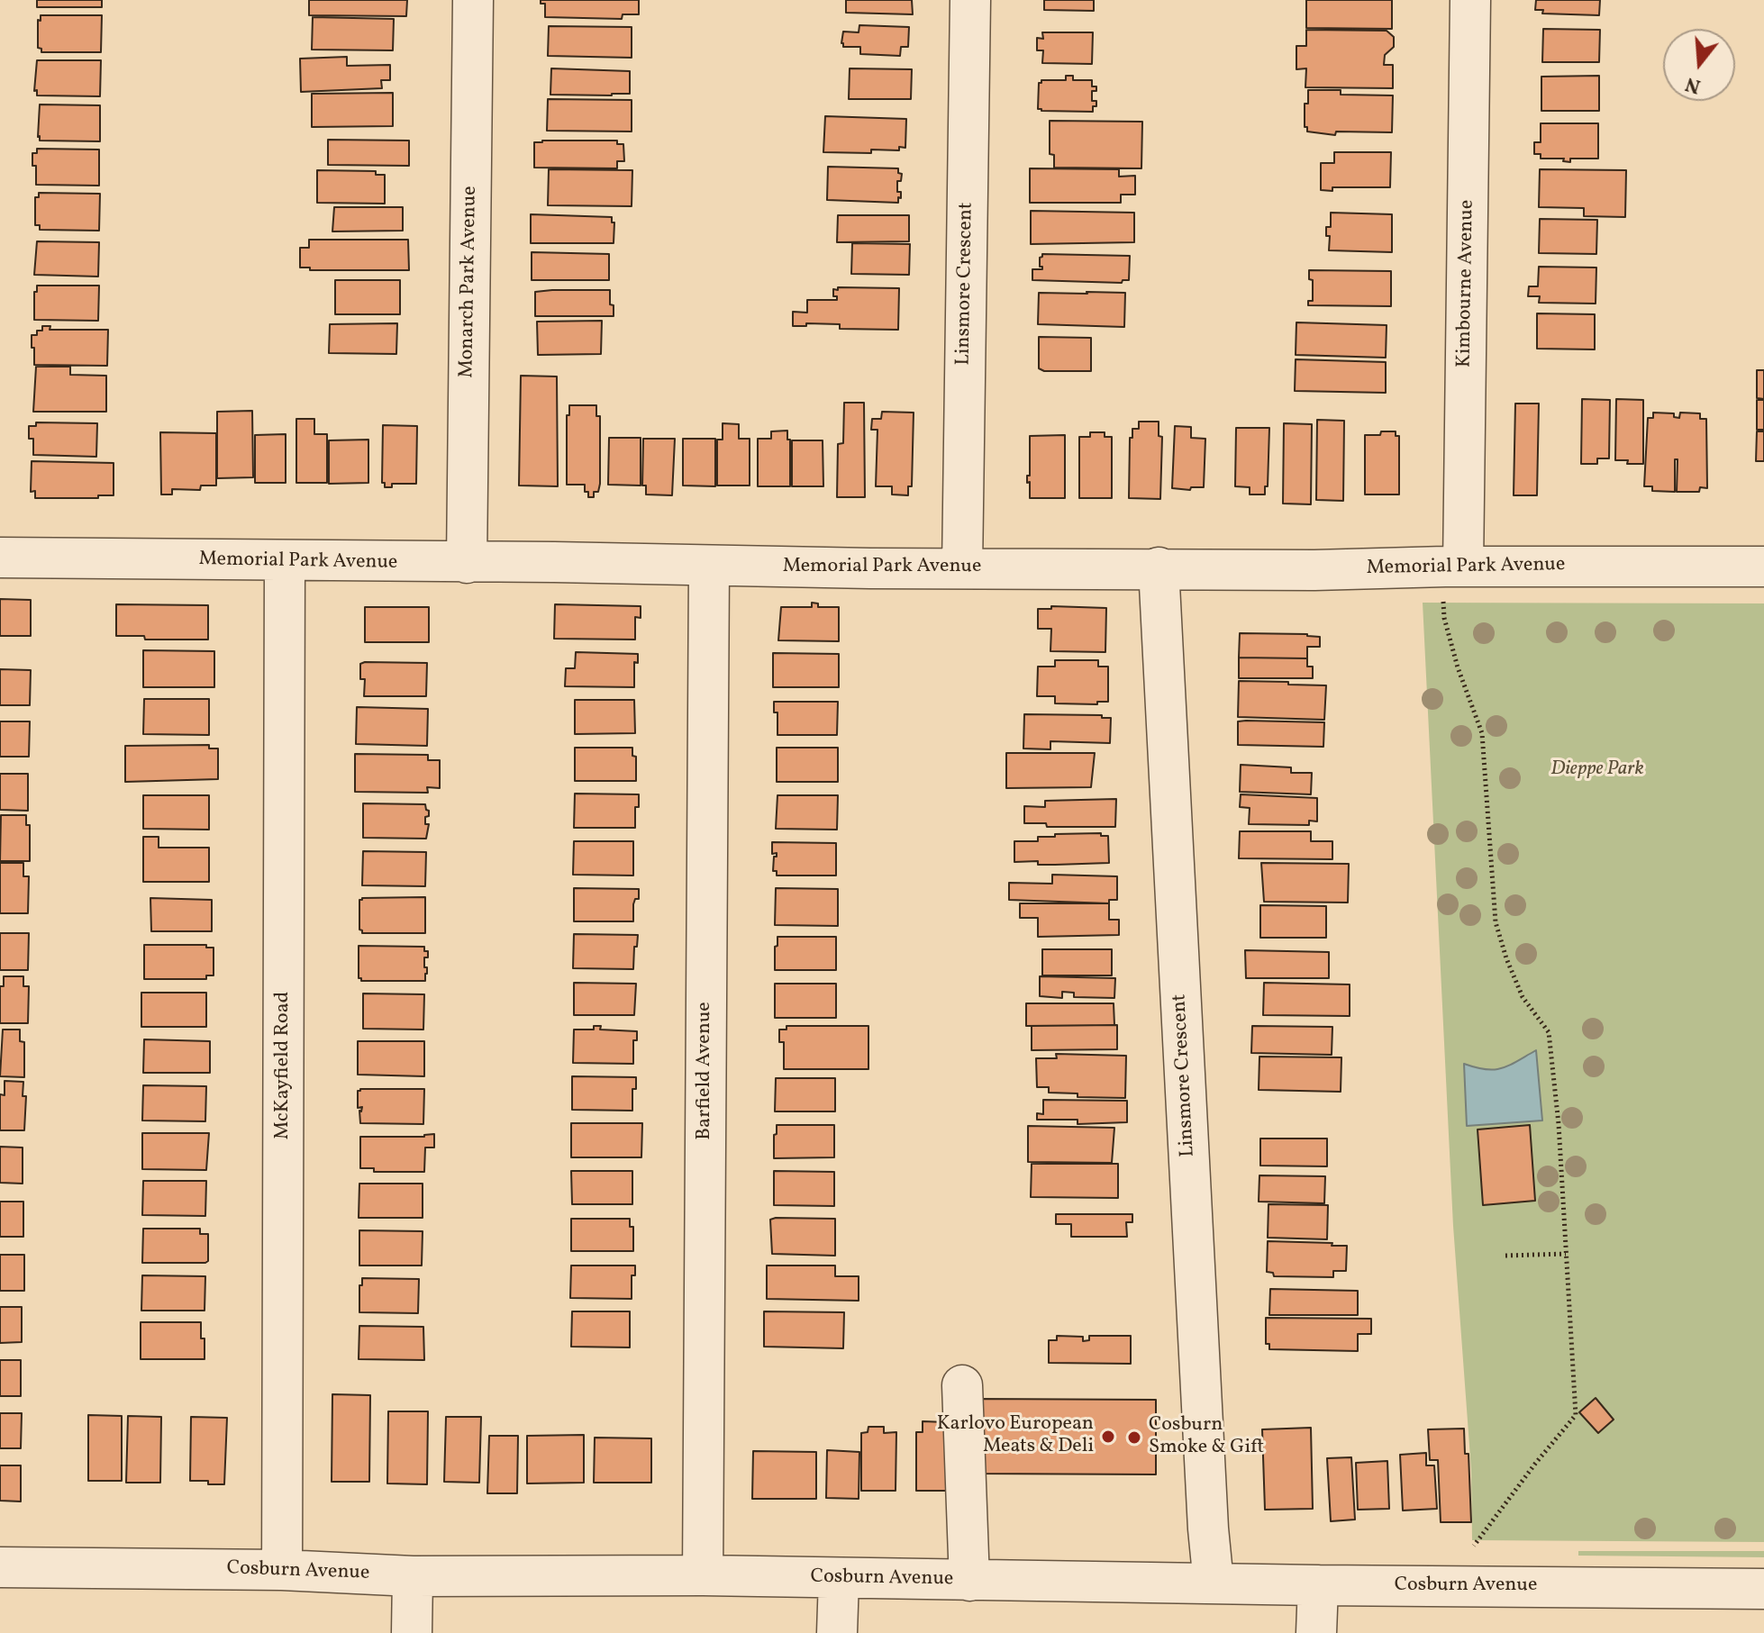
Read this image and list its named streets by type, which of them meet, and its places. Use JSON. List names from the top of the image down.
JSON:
{
  "streets": {
    "street": [
      "Monarch Park Avenue",
      "Linsmore Crescent",
      "Kimbourne Avenue",
      "Memorial Park Avenue",
      "McKayfield Road",
      "Barfield Avenue",
      "Cosburn Avenue"
    ]
  },
  "crossings": [
    ["Monarch Park Avenue", "Memorial Park Avenue"],
    ["Linsmore Crescent", "Memorial Park Avenue"],
    ["Linsmore Crescent", "Cosburn Avenue"],
    ["Kimbourne Avenue", "Memorial Park Avenue"],
    ["Memorial Park Avenue", "McKayfield Road"],
    ["Memorial Park Avenue", "Barfield Avenue"],
    ["McKayfield Road", "Cosburn Avenue"],
    ["Barfield Avenue", "Cosburn Avenue"]
  ],
  "parks": ["Dieppe Park"],
  "places": ["Karlovo European Meats & Deli", "Cosburn Smoke & Gift"],
  "north": "bottom"
}
